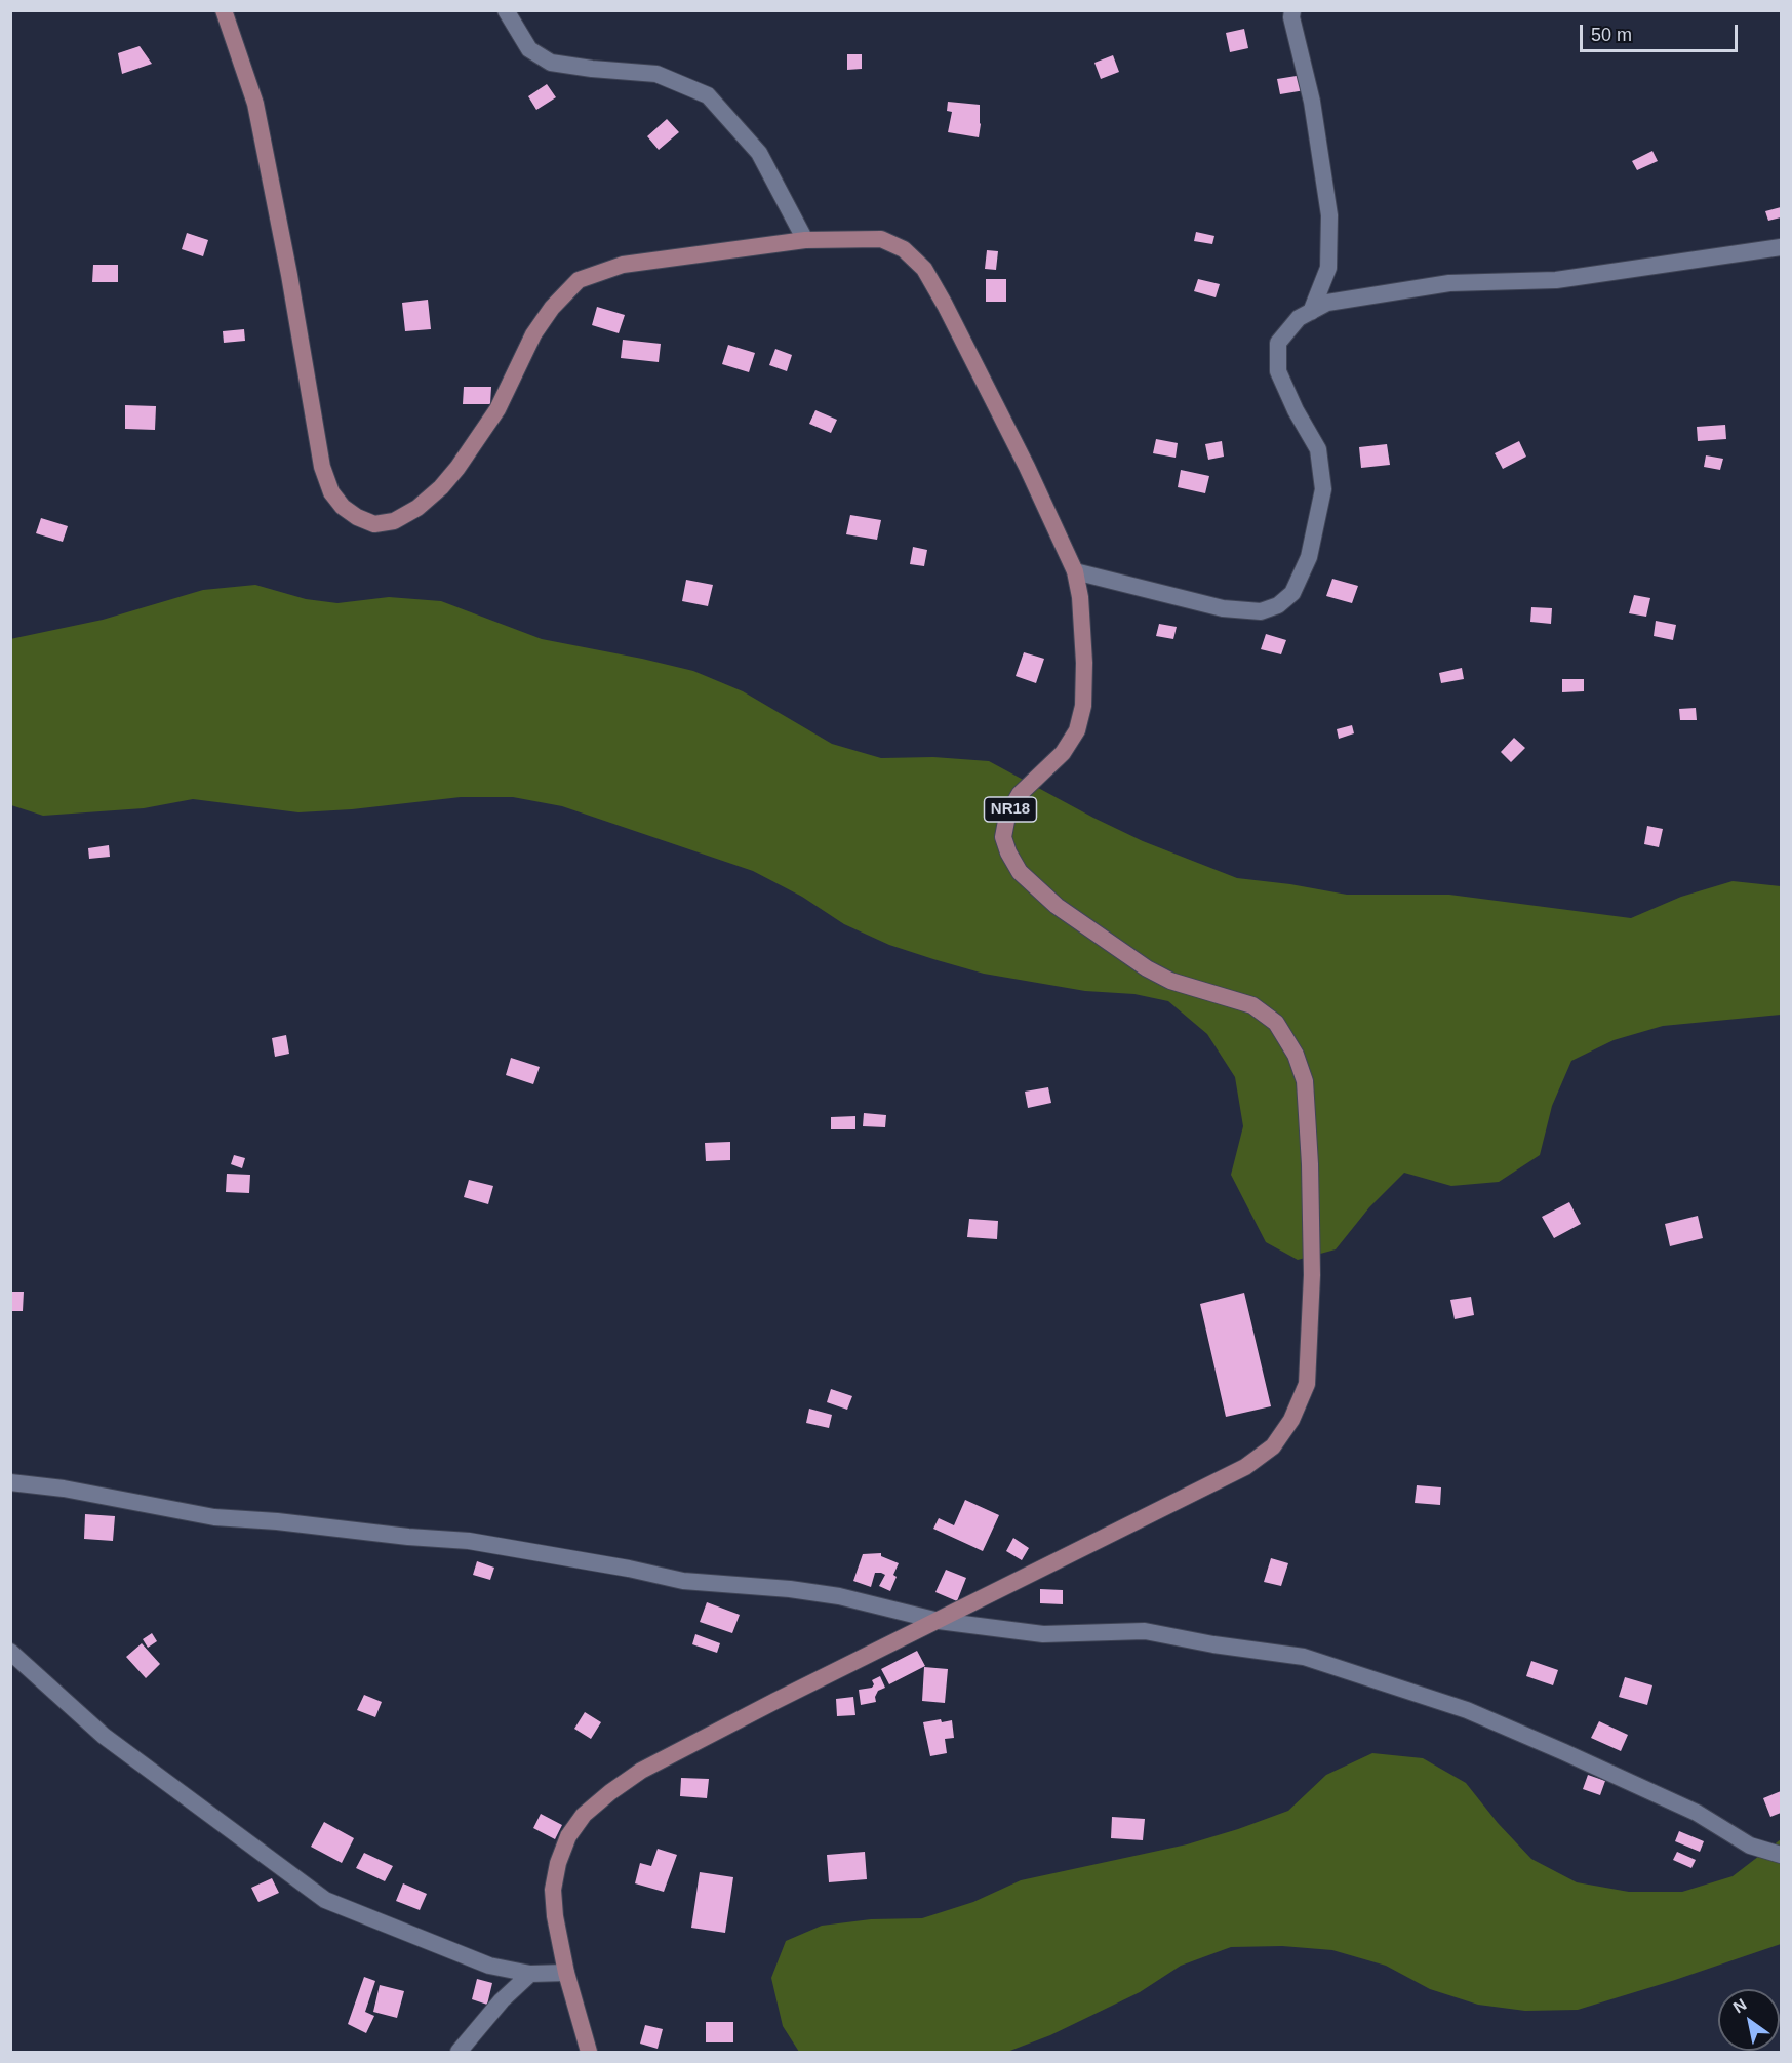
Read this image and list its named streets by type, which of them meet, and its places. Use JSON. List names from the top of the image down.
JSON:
{
  "streets": {
    "main road": ["NR18"]
  },
  "scale_bar": "50 m",
  "north": "top left"
}
